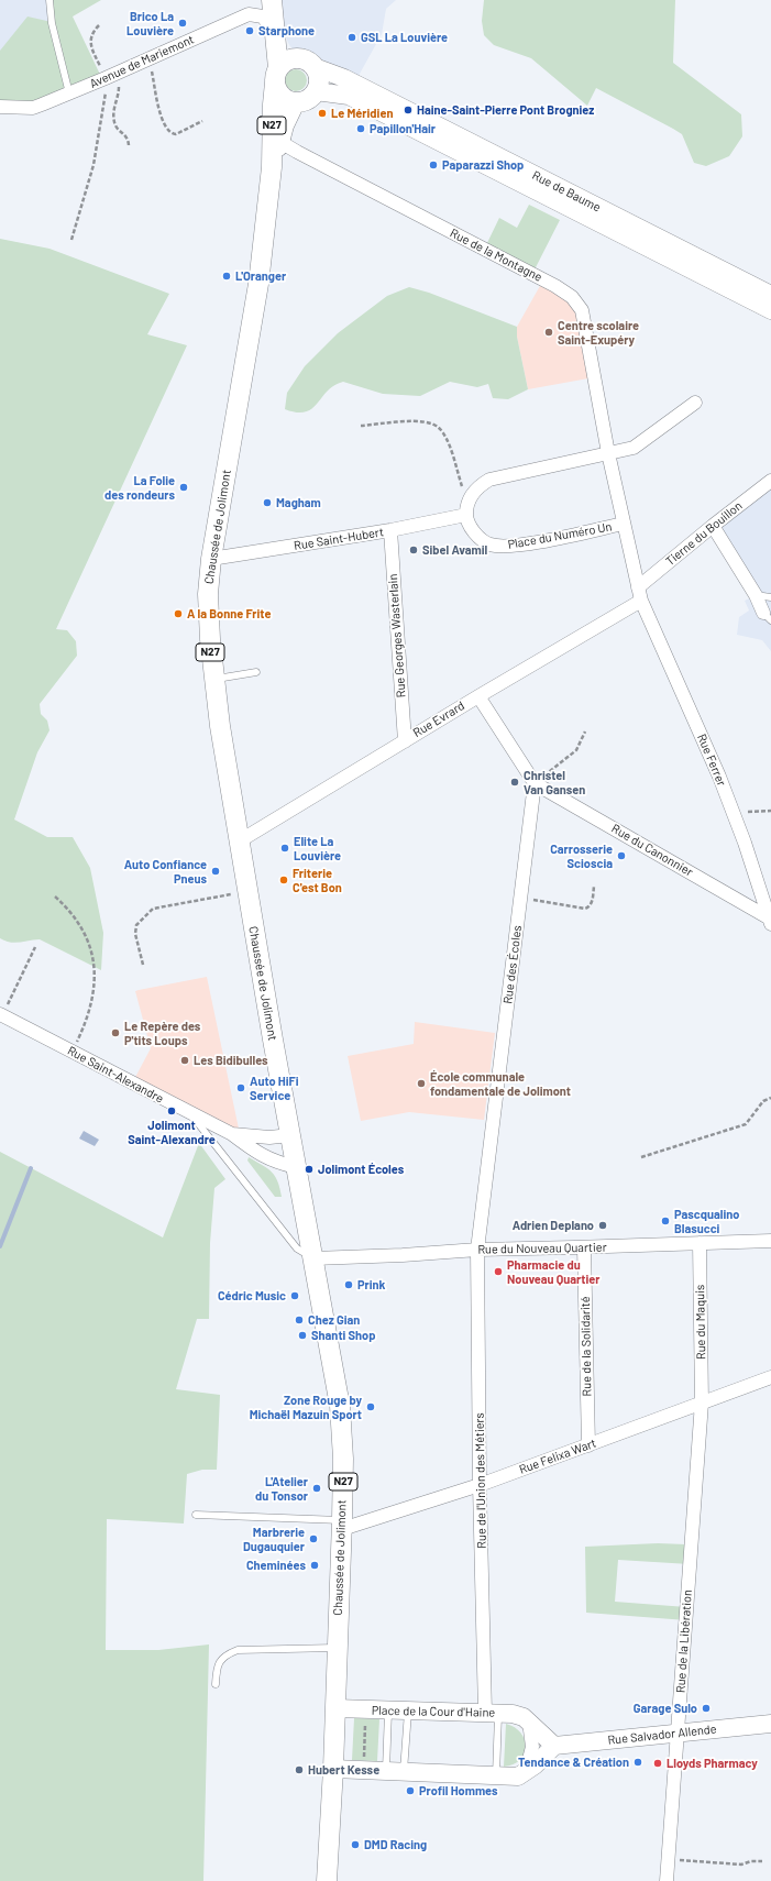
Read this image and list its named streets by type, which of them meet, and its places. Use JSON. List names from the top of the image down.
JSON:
{
  "streets": {
    "main road": [
      "N27",
      "Rue de Baume",
      "Chaussée de Jolimont",
      "Place de la Cour d'Haine",
      "Rue Salvador Allende"
    ],
    "street": [
      "Avenue de Mariemont",
      "Rue de la Montagne",
      "Tierne du Bouillon",
      "Place du Numéro Un",
      "Rue Saint-Hubert",
      "Rue Georges Wasterlain",
      "Rue Evrard",
      "Rue Ferrer",
      "Rue du Canonnier",
      "Rue des Écoles",
      "Rue Saint-Alexandre",
      "Rue du Nouveau Quartier",
      "Rue du Maquis",
      "Rue de la Solidarité",
      "Rue Felixa Wart",
      "Rue de l'Union des Métiers",
      "Rue de la Libération"
    ]
  },
  "crossings": [
    ["N27", "Rue de Baume"],
    ["N27", "Chaussée de Jolimont"],
    ["Rue de Baume", "Chaussée de Jolimont"],
    ["Rue de la Montagne", "Chaussée de Jolimont"],
    ["Rue de la Montagne", "Place du Numéro Un"],
    ["Chaussée de Jolimont", "Rue Saint-Hubert"],
    ["Chaussée de Jolimont", "Rue Evrard"],
    ["Chaussée de Jolimont", "Rue Saint-Alexandre"],
    ["Chaussée de Jolimont", "Rue du Nouveau Quartier"],
    ["Chaussée de Jolimont", "Rue Felixa Wart"],
    ["Chaussée de Jolimont", "Place de la Cour d'Haine"],
    ["Tierne du Bouillon", "Place du Numéro Un"],
    ["Tierne du Bouillon", "Rue Evrard"],
    ["Tierne du Bouillon", "Rue Ferrer"],
    ["Place du Numéro Un", "Rue Saint-Hubert"],
    ["Place du Numéro Un", "Rue Evrard"],
    ["Place du Numéro Un", "Rue Ferrer"],
    ["Rue Saint-Hubert", "Rue Georges Wasterlain"],
    ["Rue Georges Wasterlain", "Rue Evrard"],
    ["Rue Evrard", "Rue Ferrer"],
    ["Rue Ferrer", "Rue du Canonnier"],
    ["Rue du Canonnier", "Rue des Écoles"],
    ["Rue des Écoles", "Rue du Nouveau Quartier"],
    ["Rue des Écoles", "Rue de l'Union des Métiers"],
    ["Rue du Nouveau Quartier", "Rue du Maquis"],
    ["Rue du Nouveau Quartier", "Rue de la Solidarité"],
    ["Rue du Nouveau Quartier", "Rue de l'Union des Métiers"],
    ["Rue du Maquis", "Rue Felixa Wart"],
    ["Rue du Maquis", "Rue de la Libération"],
    ["Rue de la Solidarité", "Rue Felixa Wart"],
    ["Rue Felixa Wart", "Rue de l'Union des Métiers"],
    ["Rue Felixa Wart", "Rue de la Libération"],
    ["Rue de l'Union des Métiers", "Place de la Cour d'Haine"],
    ["Rue de la Libération", "Rue Salvador Allende"],
    ["Place de la Cour d'Haine", "Rue Salvador Allende"]
  ],
  "places": [
    "Brico La Louvière",
    "Starphone",
    "GSL La Louvière",
    "Haine-Saint-Pierre Pont Brogniez",
    "Le Méridien",
    "Papillon'Hair",
    "Paparazzi Shop",
    "L'Oranger",
    "Centre scolaire Saint-Exupéry",
    "La Folie des rondeurs",
    "Magham",
    "Sibel Avamil",
    "A la Bonne Frite",
    "Christel Van Gansen",
    "Elite La Louvière",
    "Carrosserie Scioscia",
    "Auto Confiance Pneus",
    "Friterie C'est Bon",
    "Le Repère des P'tits Loups",
    "Les Bidibulles",
    "École communale fondamentale de Jolimont",
    "Auto HiFi Service",
    "Jolimont Saint-Alexandre",
    "Jolimont Écoles",
    "Pascqualino Blasucci",
    "Adrien Deplano",
    "Pharmacie du Nouveau Quartier",
    "Prink",
    "Cédric Music",
    "Chez Gian",
    "Shanti Shop",
    "Zone Rouge by Michaël Mazuin Sport",
    "L'Atelier du Tonsor",
    "Marbrerie Dugauquier",
    "Cheminées",
    "Garage Sulo",
    "Tendance & Création",
    "Lloyds Pharmacy",
    "Hubert Kesse",
    "Profil Hommes",
    "DMD Racing"
  ]
}
